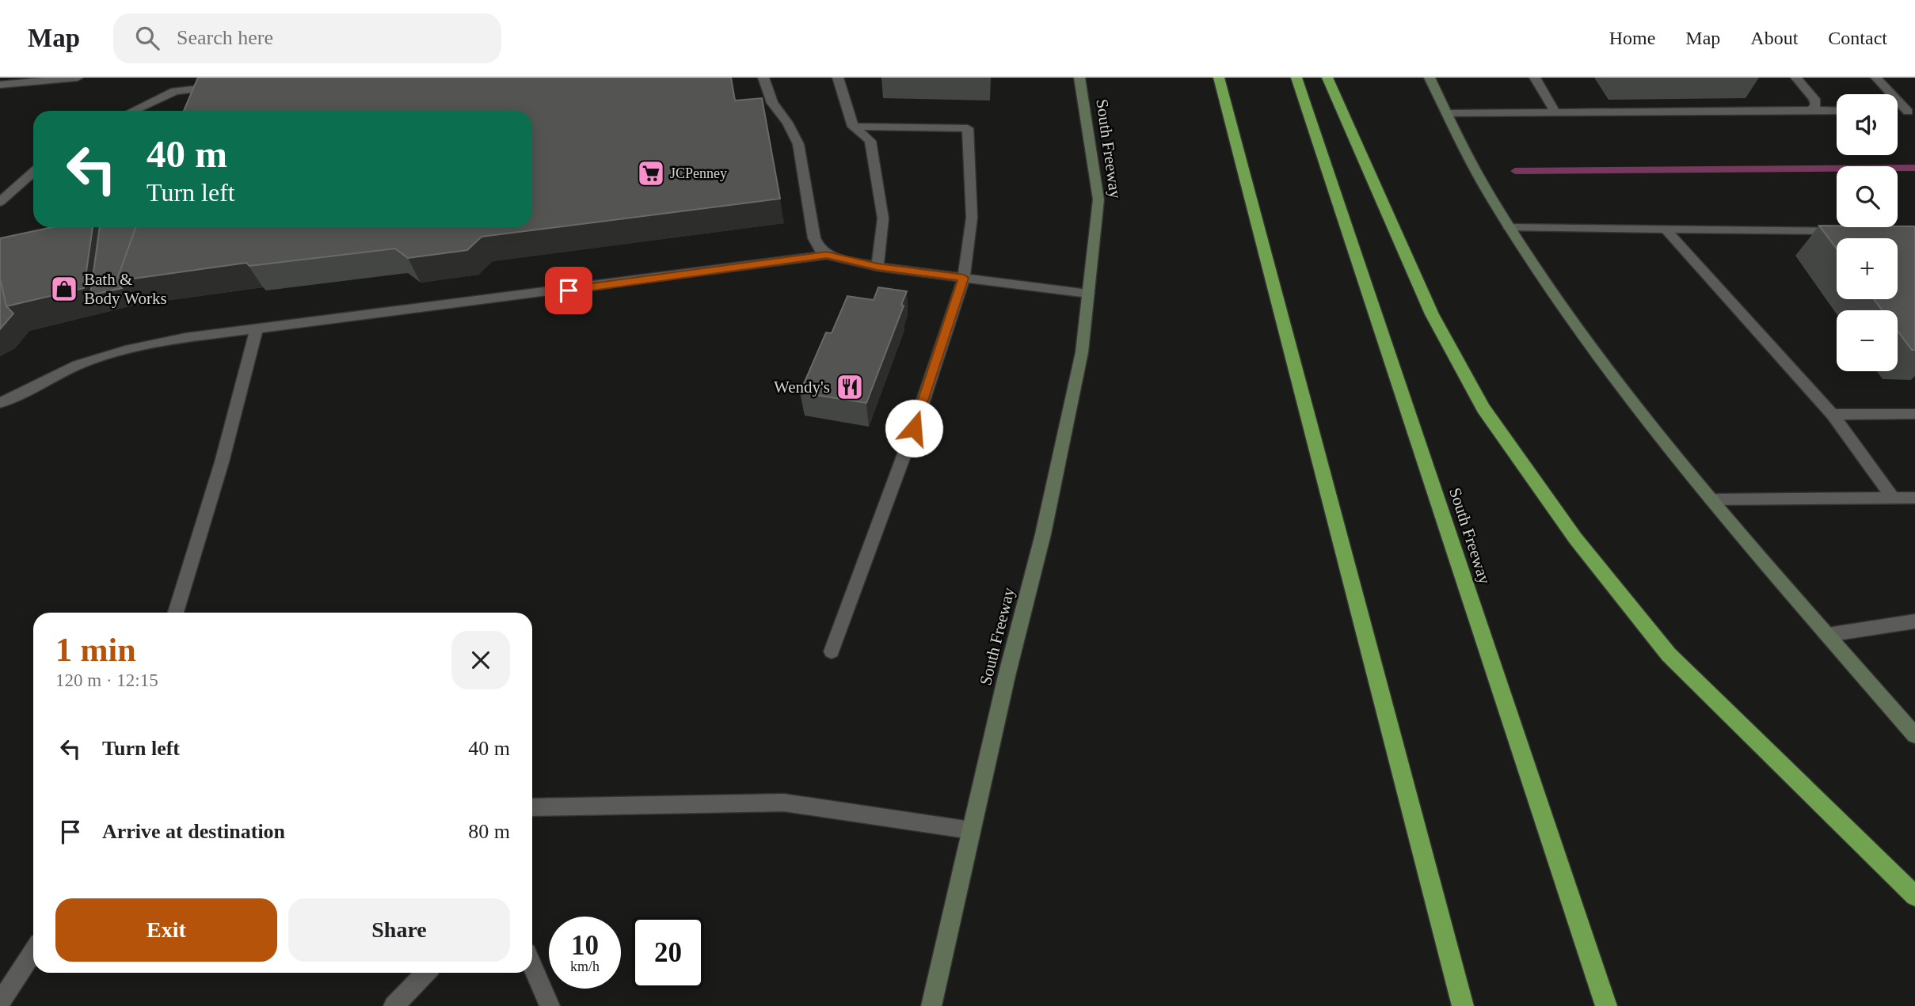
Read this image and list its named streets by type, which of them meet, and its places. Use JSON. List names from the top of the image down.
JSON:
{
  "streets": {
    "highway": ["South Freeway"]
  },
  "places": {
    "supermarket": ["JCPenney"],
    "shop": ["Bath & Body Works"],
    "restaurant": ["Wendy's"]
  },
  "page": {
    "header": "Map",
    "search": "Search here",
    "nav": [
      "Home",
      "Map",
      "About",
      "Contact"
    ],
    "map_buttons": ["+", "−"],
    "turn": ["40 m", "Turn left"],
    "heading": ["1 min", "120 m · 12:15"],
    "list": [
      {
        "name": "Turn left",
        "value": "40 m"
      },
      {
        "name": "Arrive at destination",
        "value": "80 m"
      }
    ],
    "buttons": ["Exit", "Share"],
    "speed": "10 km/h",
    "limit": "20"
  }
}
